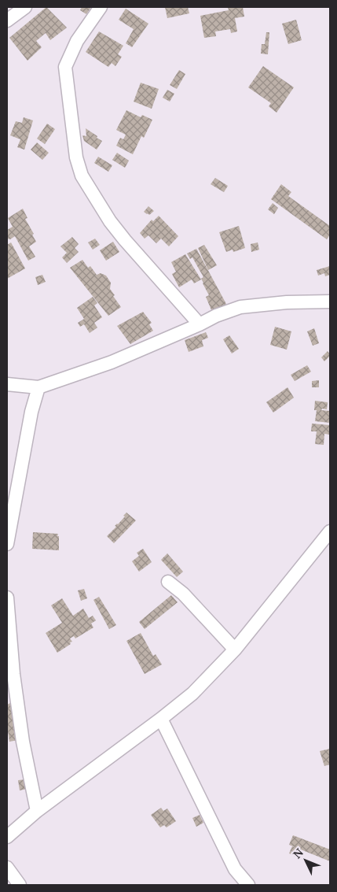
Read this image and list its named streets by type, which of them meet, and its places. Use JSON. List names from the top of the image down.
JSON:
{
  "north": "top left"
}
